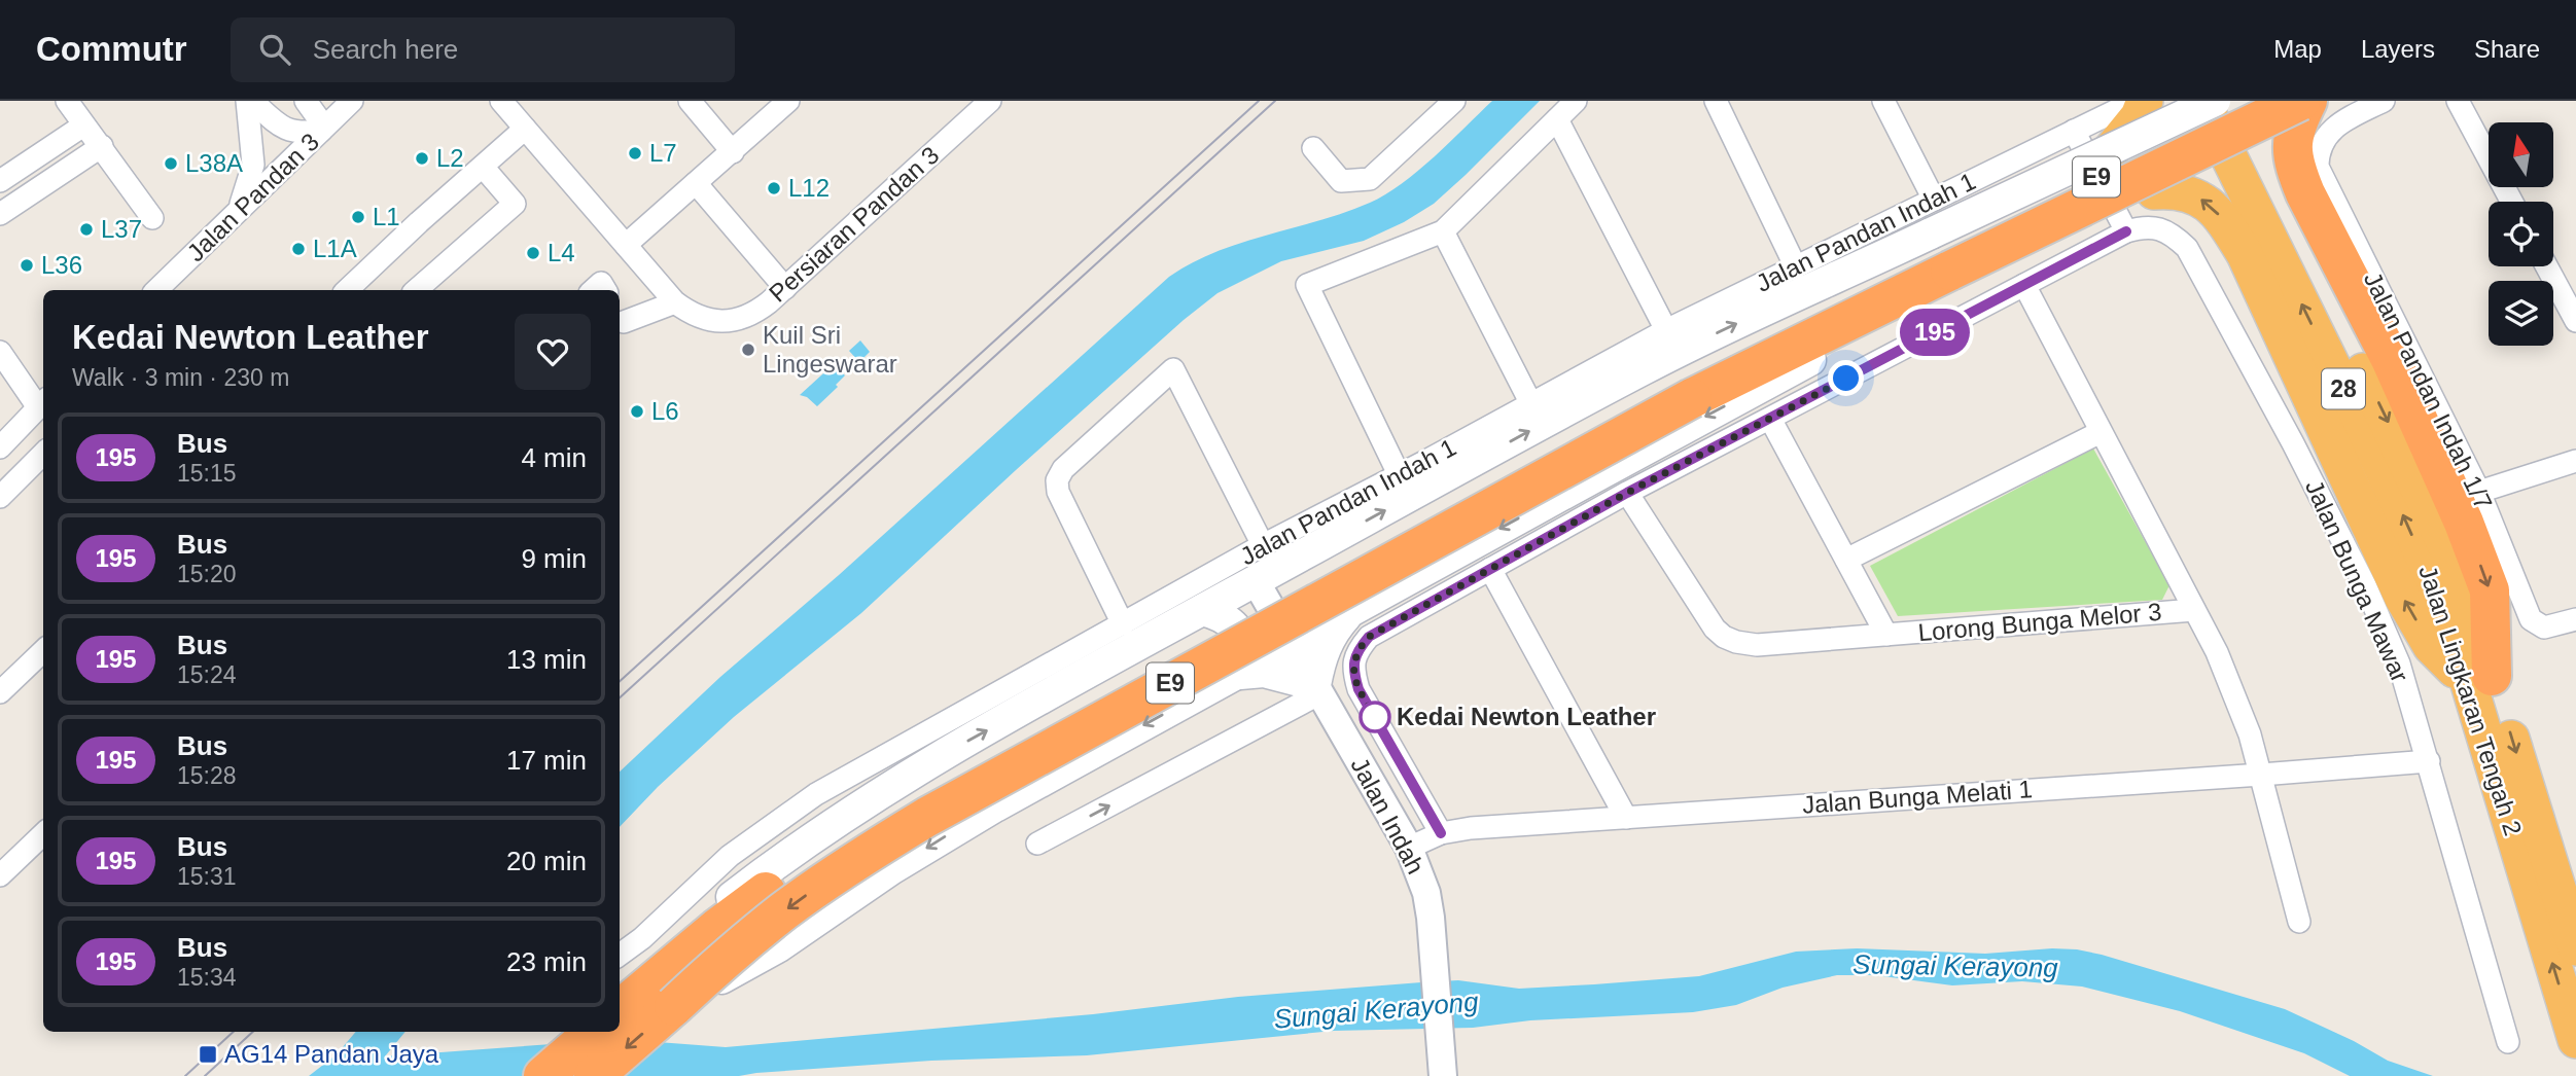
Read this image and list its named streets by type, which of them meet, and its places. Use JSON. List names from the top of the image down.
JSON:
{
  "streets": {
    "highway": ["E9", "28", "Jalan Lingkaran Tengah 2"],
    "street": [
      "Jalan Pandan 3",
      "Persiaran Pandan 3",
      "Jalan Pandan Indah 1",
      "Jalan Pandan Indah 1/7",
      "Jalan Bunga Mawar",
      "Lorong Bunga Melor 3",
      "Jalan Bunga Melati 1",
      "Jalan Indah"
    ]
  },
  "crossings": [
    ["Jalan Bunga Mawar", "Jalan Bunga Melati 1"],
    ["Jalan Bunga Melati 1", "Jalan Indah"]
  ],
  "water": ["Sungai Kerayong"],
  "places": {
    "other": [
      "L7",
      "L2",
      "L38A",
      "L12",
      "L1",
      "L37",
      "L1A",
      "L4",
      "L36",
      "Kuil Sri Lingeswarar",
      "L6",
      "Kedai Newton Leather"
    ],
    "transit": ["AG14 Pandan Jaya"]
  },
  "lines": ["bus line 195"],
  "north": "top",
  "page": {
    "header": "Commutr",
    "search": "Search here",
    "nav": ["Map", "Layers", "Share"],
    "on_map": "195",
    "heading": ["Kedai Newton Leather", "Walk · 3 min · 230 m"],
    "list": [
      {
        "mark": "195",
        "name": "Bus",
        "note": "15:15",
        "value": "4 min"
      },
      {
        "mark": "195",
        "name": "Bus",
        "note": "15:20",
        "value": "9 min"
      },
      {
        "mark": "195",
        "name": "Bus",
        "note": "15:24",
        "value": "13 min"
      },
      {
        "mark": "195",
        "name": "Bus",
        "note": "15:28",
        "value": "17 min"
      },
      {
        "mark": "195",
        "name": "Bus",
        "note": "15:31",
        "value": "20 min"
      },
      {
        "mark": "195",
        "name": "Bus",
        "note": "15:34",
        "value": "23 min"
      }
    ]
  }
}
